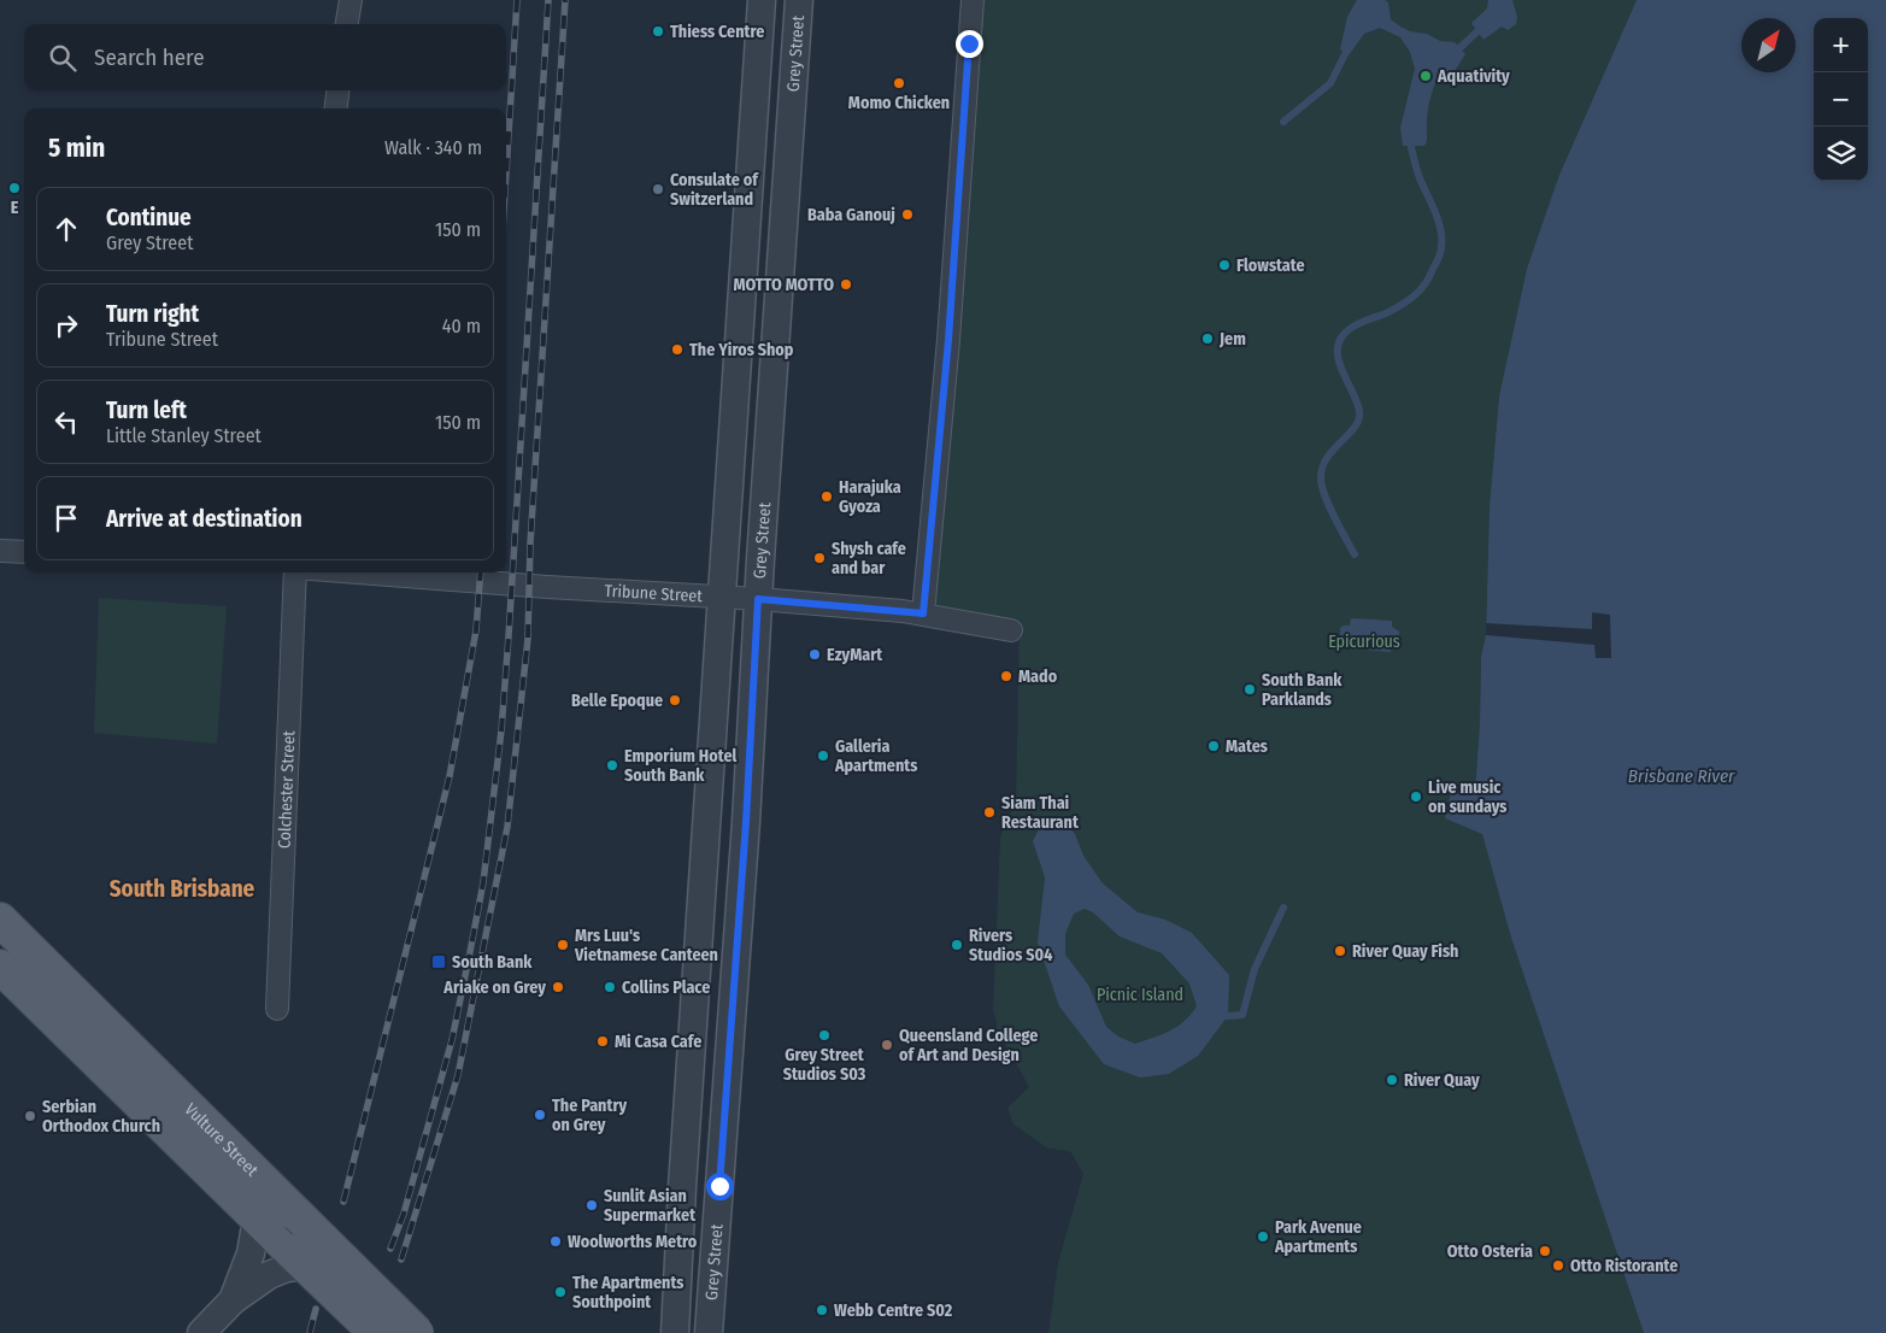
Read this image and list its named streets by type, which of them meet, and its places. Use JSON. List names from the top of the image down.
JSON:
{
  "streets": {
    "main road": ["Vulture Street"],
    "street": ["Grey Street", "Tribune Street", "Colchester Street"]
  },
  "crossings": [
    ["Grey Street", "Tribune Street"]
  ],
  "districts": ["South Brisbane"],
  "water": ["Brisbane River"],
  "parks": ["Epicurious", "Picnic Island"],
  "places": {
    "other": [
      "Thiess Centre",
      "Aquativity",
      "Momo Chicken",
      "E",
      "Consulate of Switzerland",
      "Baba Ganouj",
      "Flowstate",
      "MOTTO MOTTO",
      "Jem",
      "The Yiros Shop",
      "Harajuka Gyoza",
      "Shysh cafe and bar",
      "EzyMart",
      "Mado",
      "South Bank Parklands",
      "Belle Epoque",
      "Mates",
      "Galleria Apartments",
      "Emporium Hotel South Bank",
      "Live music on sundays",
      "Siam Thai Restaurant",
      "Mrs Luu's Vietnamese Canteen",
      "Rivers Studios S04",
      "River Quay Fish",
      "Ariake on Grey",
      "Collins Place",
      "Grey Street Studios S03",
      "Mi Casa Cafe",
      "Queensland College of Art and Design",
      "River Quay",
      "The Pantry on Grey",
      "Serbian Orthodox Church",
      "Sunlit Asian Supermarket",
      "Park Avenue Apartments",
      "Woolworths Metro",
      "Otto Osteria",
      "Otto Ristorante",
      "The Apartments Southpoint",
      "Webb Centre S02"
    ],
    "transit": ["South Bank"]
  },
  "north": "top right",
  "page": {
    "map_buttons": ["+", "−"],
    "search": "Search here",
    "heading": ["5 min", "Walk · 340 m"],
    "list": [
      ["Continue", "Grey Street", "150 m"],
      ["Turn right", "Tribune Street", "40 m"],
      ["Turn left", "Little Stanley Street", "150 m"],
      "Arrive at destination"
    ]
  }
}
